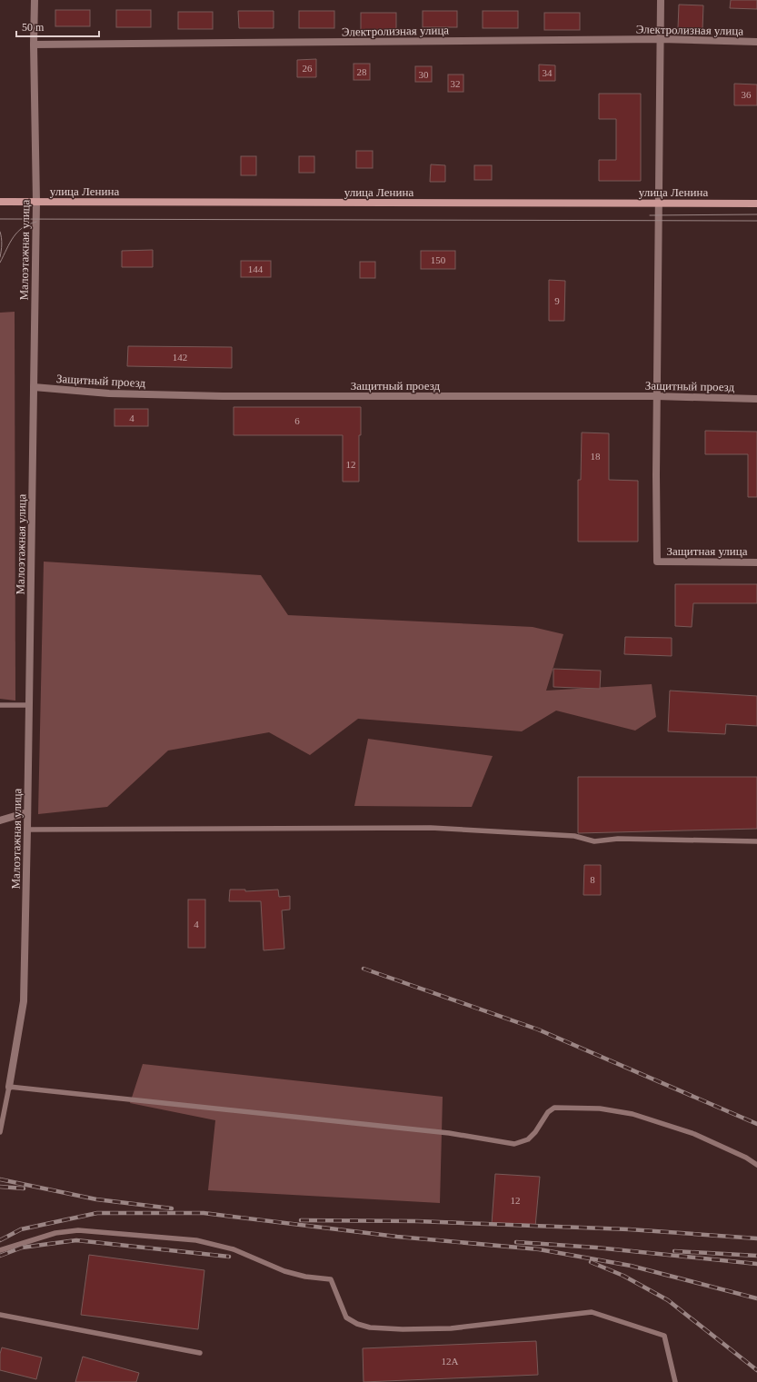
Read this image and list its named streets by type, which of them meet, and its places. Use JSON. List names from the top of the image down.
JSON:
{
  "streets": {
    "main road": ["улица Ленина"],
    "street": [
      "Электролизная улица",
      "Малоэтажная улица",
      "Защитный проезд",
      "Защитная улица"
    ]
  },
  "crossings": [
    ["Электролизная улица", "Малоэтажная улица"],
    ["улица Ленина", "Малоэтажная улица"],
    ["Малоэтажная улица", "Защитный проезд"],
    ["Защитный проезд", "Защитная улица"]
  ],
  "house_numbers": [
    "26",
    "28",
    "34",
    "30",
    "32",
    "36",
    "150",
    "144",
    "9",
    "142",
    "4",
    "6",
    "18",
    "12",
    "8",
    "4",
    "12",
    "12А"
  ],
  "scale_bar": "50 m"
}
